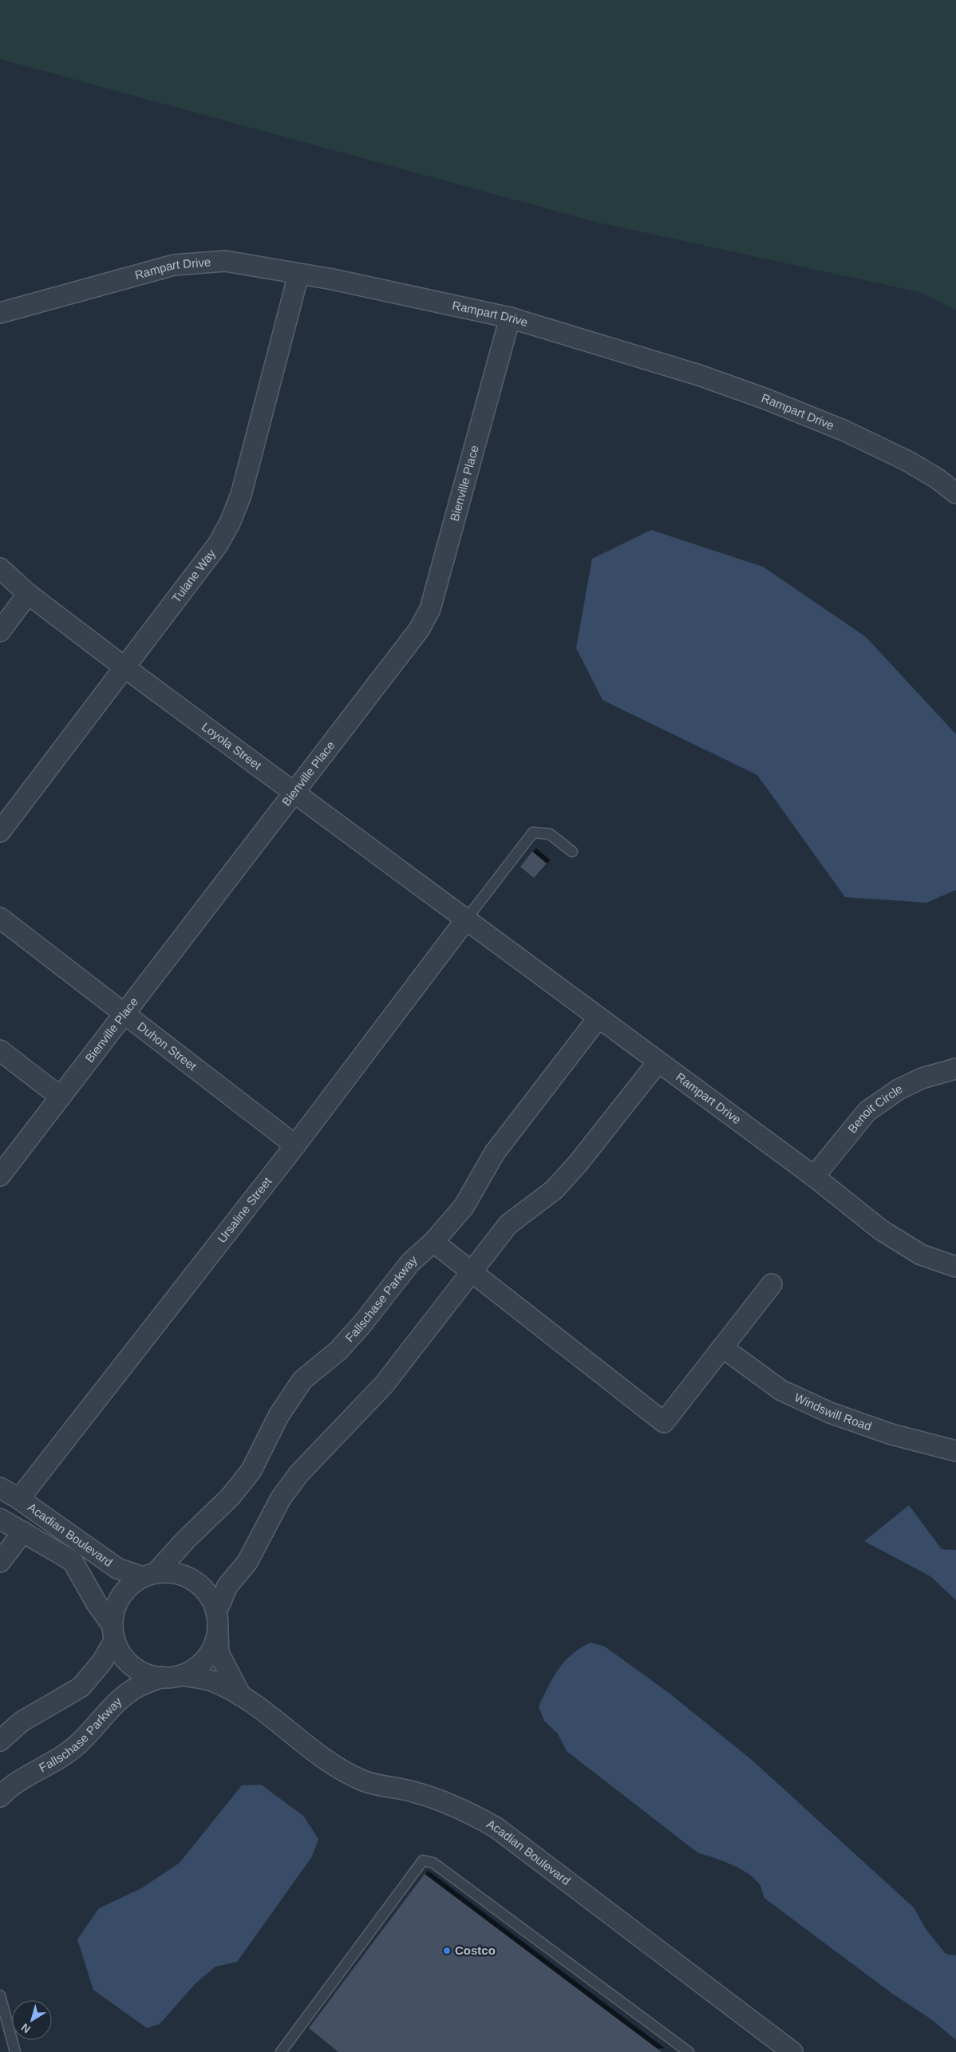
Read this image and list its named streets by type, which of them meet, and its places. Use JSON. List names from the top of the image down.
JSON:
{
  "streets": {
    "street": [
      "Rampart Drive",
      "Bienville Place",
      "Tulane Way",
      "Loyola Street",
      "Duhon Street",
      "Benoit Circle",
      "Ursaline Street",
      "Fallschase Parkway",
      "Windswill Road",
      "Acadian Boulevard"
    ]
  },
  "crossings": [
    ["Rampart Drive", "Bienville Place"],
    ["Rampart Drive", "Tulane Way"],
    ["Rampart Drive", "Loyola Street"],
    ["Rampart Drive", "Benoit Circle"],
    ["Rampart Drive", "Ursaline Street"],
    ["Rampart Drive", "Fallschase Parkway"],
    ["Bienville Place", "Loyola Street"],
    ["Bienville Place", "Duhon Street"],
    ["Tulane Way", "Loyola Street"],
    ["Loyola Street", "Ursaline Street"],
    ["Duhon Street", "Ursaline Street"],
    ["Ursaline Street", "Acadian Boulevard"],
    ["Fallschase Parkway", "Acadian Boulevard"]
  ],
  "places": ["Costco"],
  "north": "bottom left"
}
